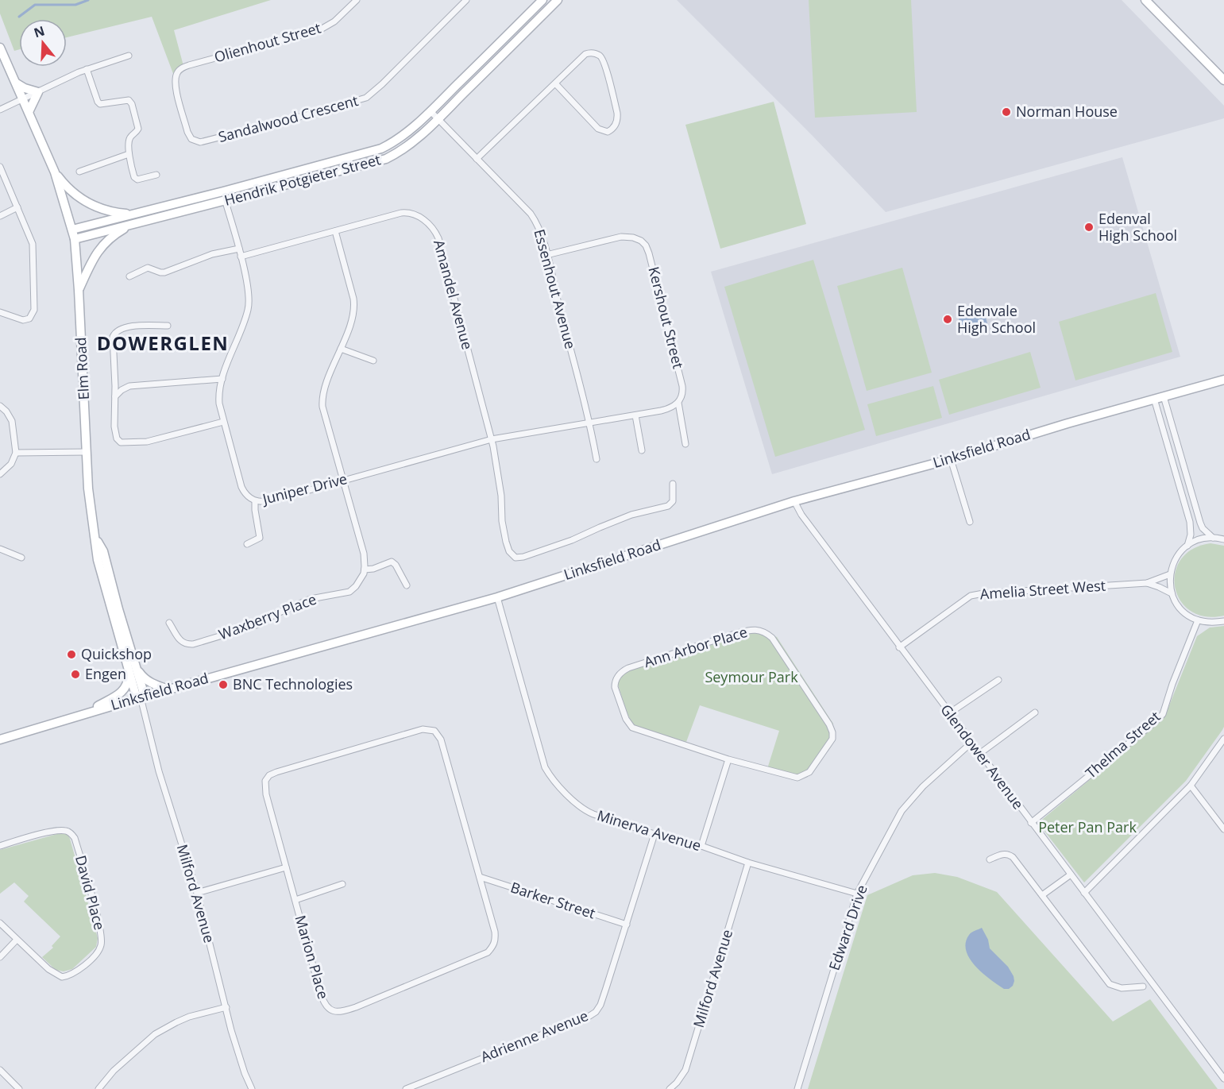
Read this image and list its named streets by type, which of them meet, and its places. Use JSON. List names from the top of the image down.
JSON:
{
  "streets": {
    "street": [
      "Olienhout Street",
      "Sandalwood Crescent",
      "Hendrik Potgieter Street",
      "Essenhout Avenue",
      "Amandel Avenue",
      "Kershout Street",
      "Elm Road",
      "Linksfield Road",
      "Juniper Drive",
      "Amelia Street West",
      "Waxberry Place",
      "Ann Arbor Place",
      "Thelma Street",
      "Glendower Avenue",
      "Minerva Avenue",
      "David Place",
      "Milford Avenue",
      "Barker Street",
      "Edward Drive",
      "Marion Place",
      "Adrienne Avenue"
    ]
  },
  "crossings": [
    ["Olienhout Street", "Sandalwood Crescent"],
    ["Hendrik Potgieter Street", "Essenhout Avenue"],
    ["Hendrik Potgieter Street", "Elm Road"],
    ["Hendrik Potgieter Street", "Juniper Drive"],
    ["Essenhout Avenue", "Kershout Street"],
    ["Essenhout Avenue", "Juniper Drive"],
    ["Amandel Avenue", "Juniper Drive"],
    ["Elm Road", "Linksfield Road"],
    ["Elm Road", "Milford Avenue"],
    ["Linksfield Road", "Glendower Avenue"],
    ["Linksfield Road", "Minerva Avenue"],
    ["Linksfield Road", "Milford Avenue"],
    ["Amelia Street West", "Glendower Avenue"],
    ["Thelma Street", "Glendower Avenue"],
    ["Glendower Avenue", "Edward Drive"],
    ["Minerva Avenue", "Milford Avenue"],
    ["Minerva Avenue", "Edward Drive"],
    ["Minerva Avenue", "Adrienne Avenue"],
    ["Barker Street", "Marion Place"],
    ["Barker Street", "Adrienne Avenue"]
  ],
  "districts": ["DOWERGLEN"],
  "parks": ["Seymour Park", "Peter Pan Park"],
  "places": [
    "Norman House",
    "Edenval High School",
    "Edenvale High School",
    "Quickshop",
    "Engen",
    "BNC Technologies"
  ],
  "north": "top"
}
